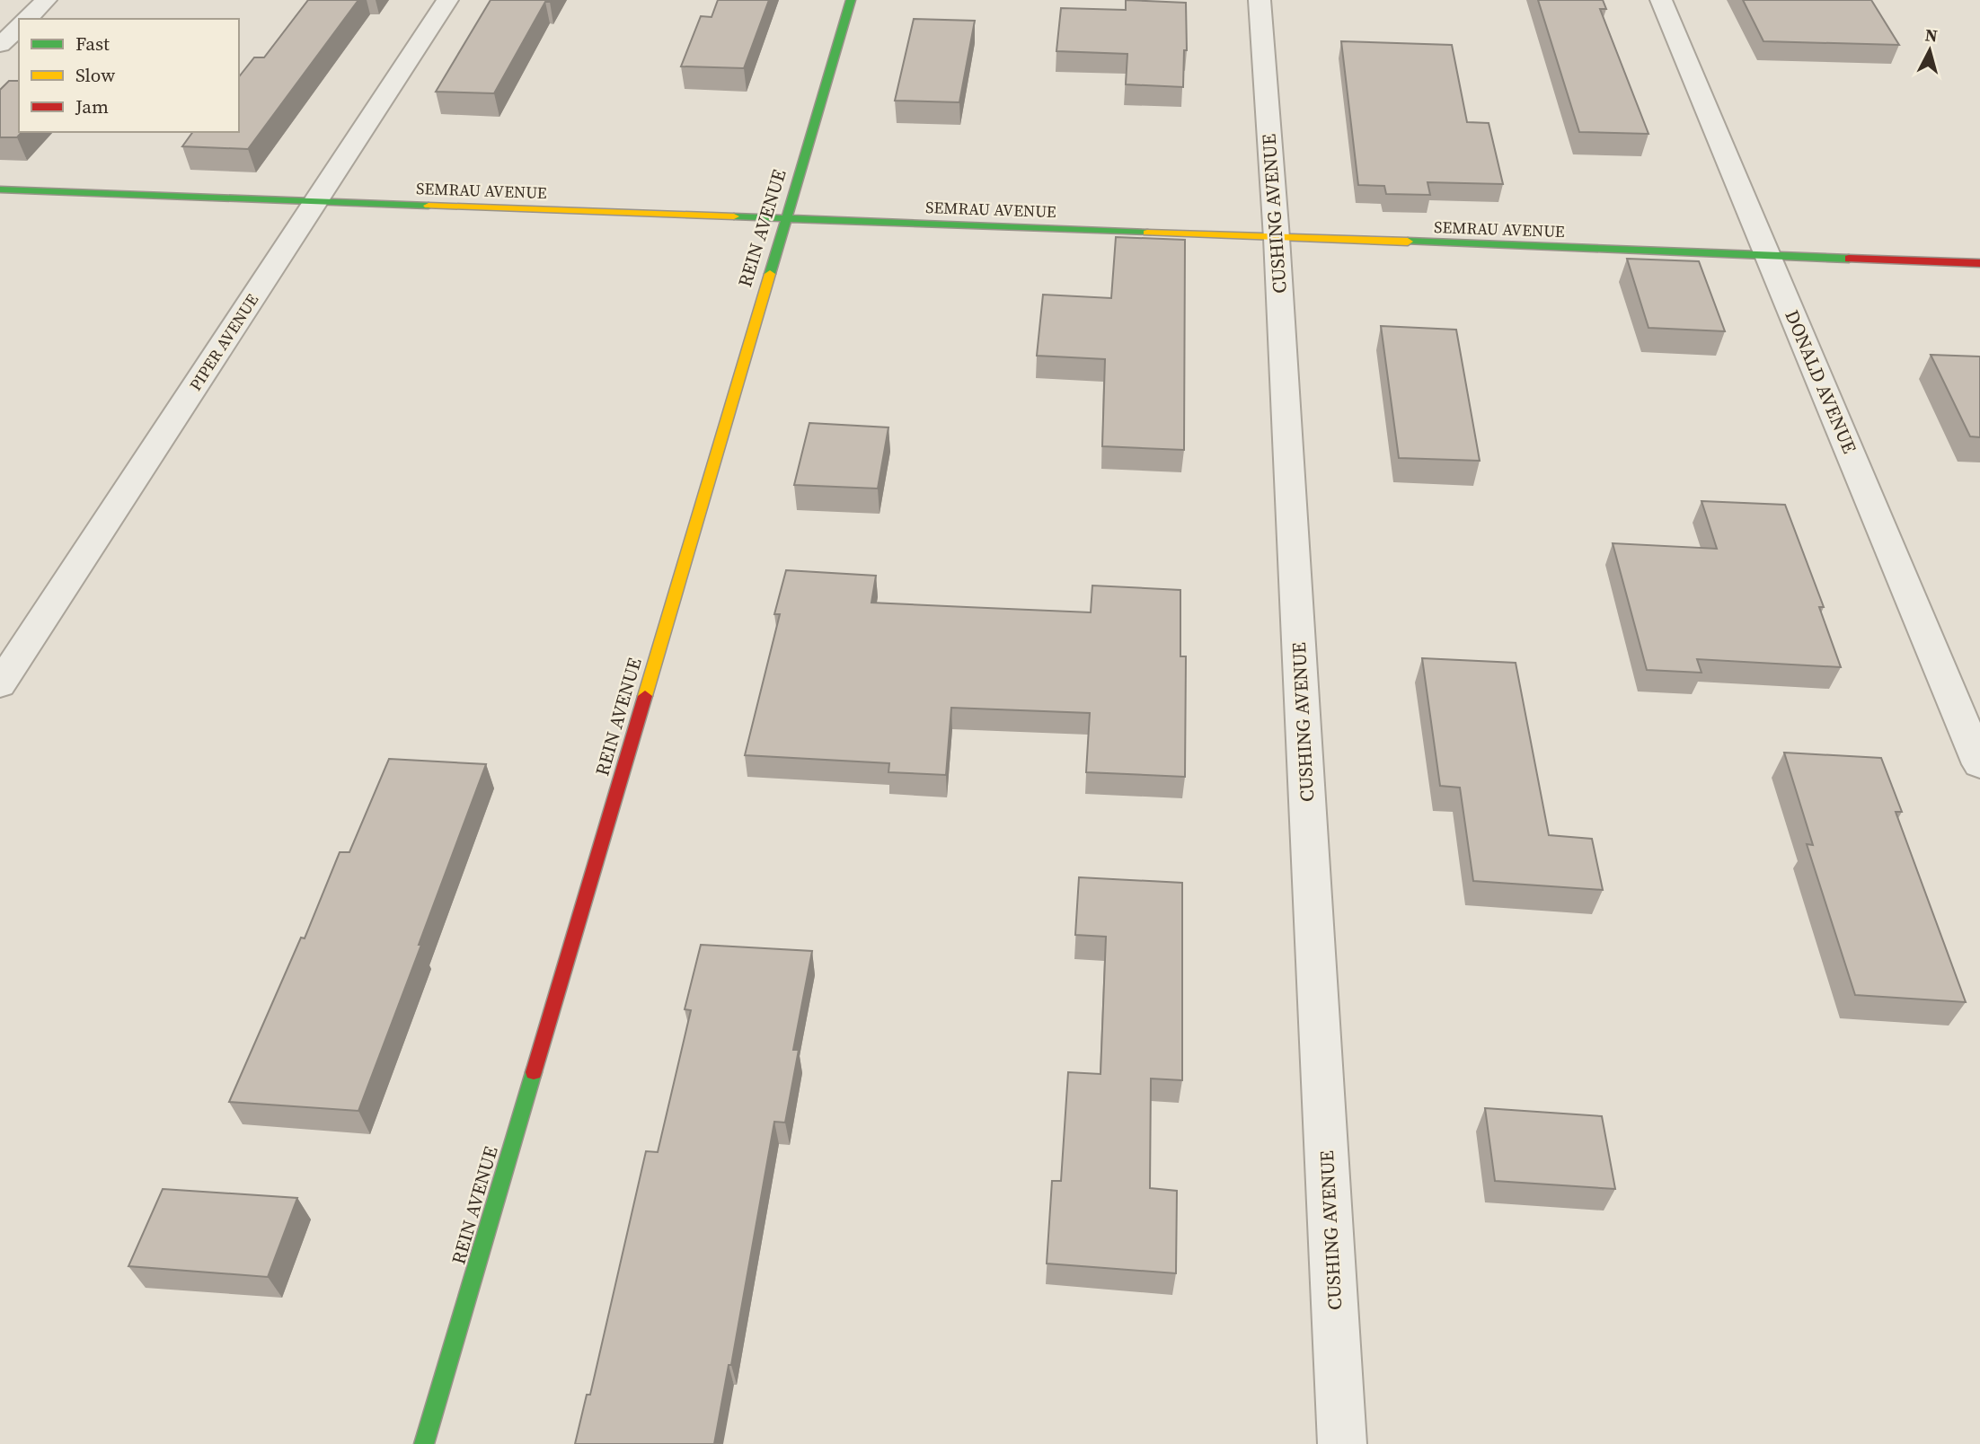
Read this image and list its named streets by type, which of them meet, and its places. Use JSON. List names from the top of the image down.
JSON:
{
  "streets": {
    "street": [
      "SEMRAU AVENUE",
      "CUSHING AVENUE",
      "REIN AVENUE",
      "PIPER AVENUE",
      "DONALD AVENUE"
    ]
  },
  "crossings": [
    ["SEMRAU AVENUE", "CUSHING AVENUE"],
    ["SEMRAU AVENUE", "REIN AVENUE"],
    ["SEMRAU AVENUE", "PIPER AVENUE"],
    ["SEMRAU AVENUE", "DONALD AVENUE"]
  ],
  "legend": ["Fast", "Slow", "Jam"],
  "north": "top"
}
